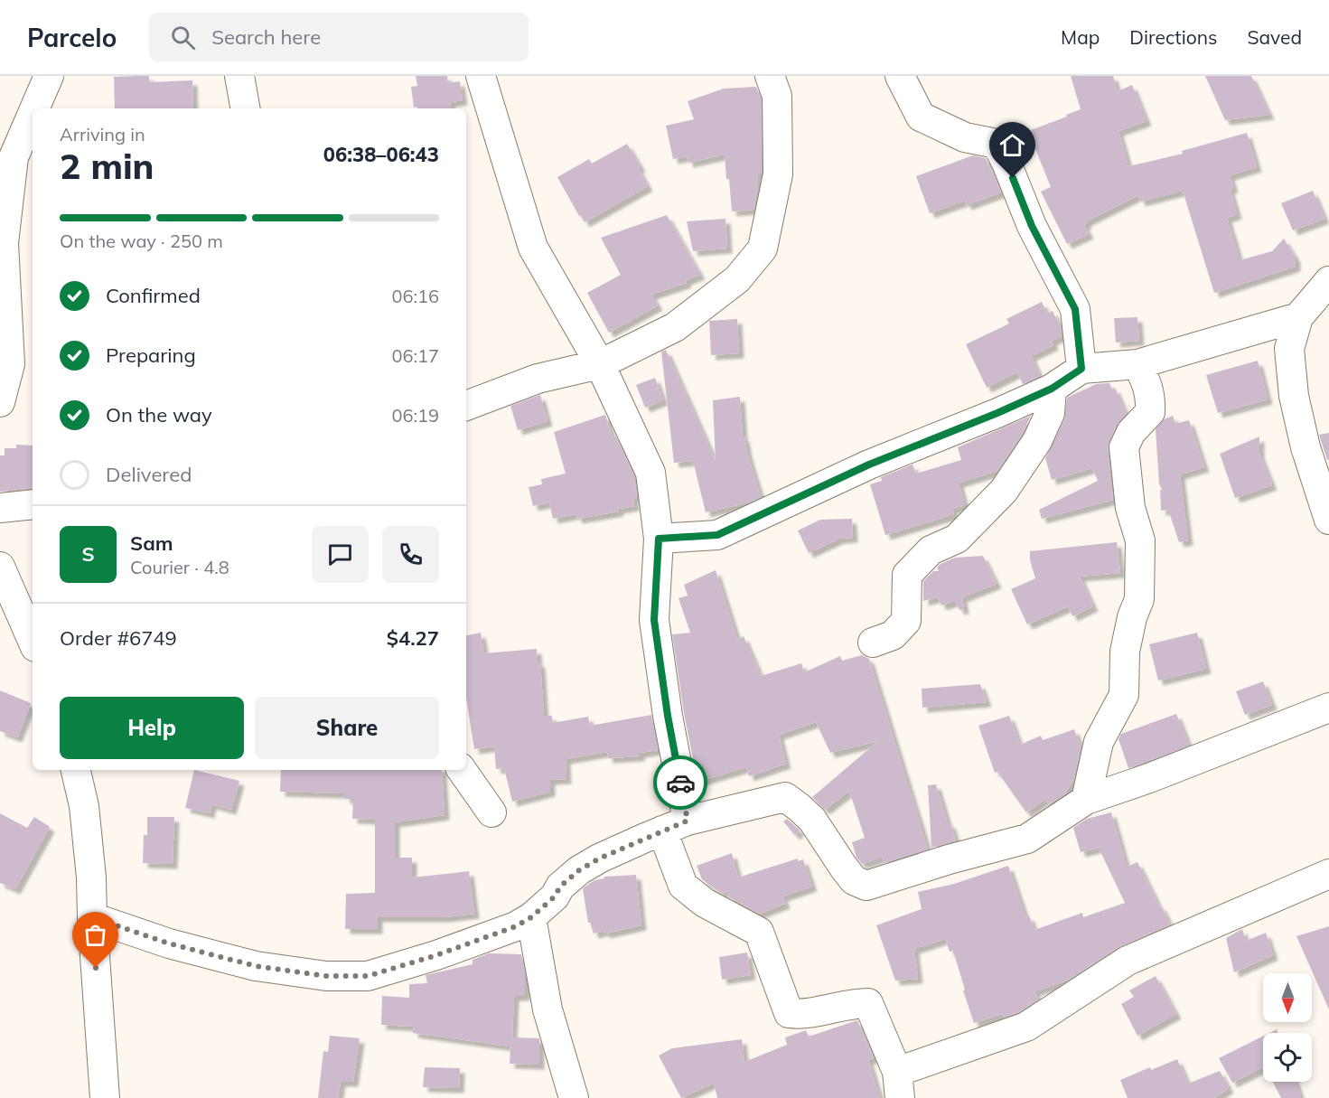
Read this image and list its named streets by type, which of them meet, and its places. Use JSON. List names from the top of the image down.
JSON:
{
  "north": "bottom",
  "page": {
    "header": "Parcelo",
    "search": "Search here",
    "nav": ["Map", "Directions", "Saved"],
    "heading": ["2 min", "Arriving in", "06:38–06:43"],
    "panel": [
      "Sam",
      "Courier · 4.8",
      "Order #6749",
      "$4.27"
    ],
    "bar": "On the way · 250 m",
    "list": [
      ["Confirmed", "06:16"],
      ["Preparing", "06:17"],
      ["On the way", "06:19"],
      "Delivered"
    ],
    "round": "S",
    "buttons": ["Help", "Share"]
  }
}
